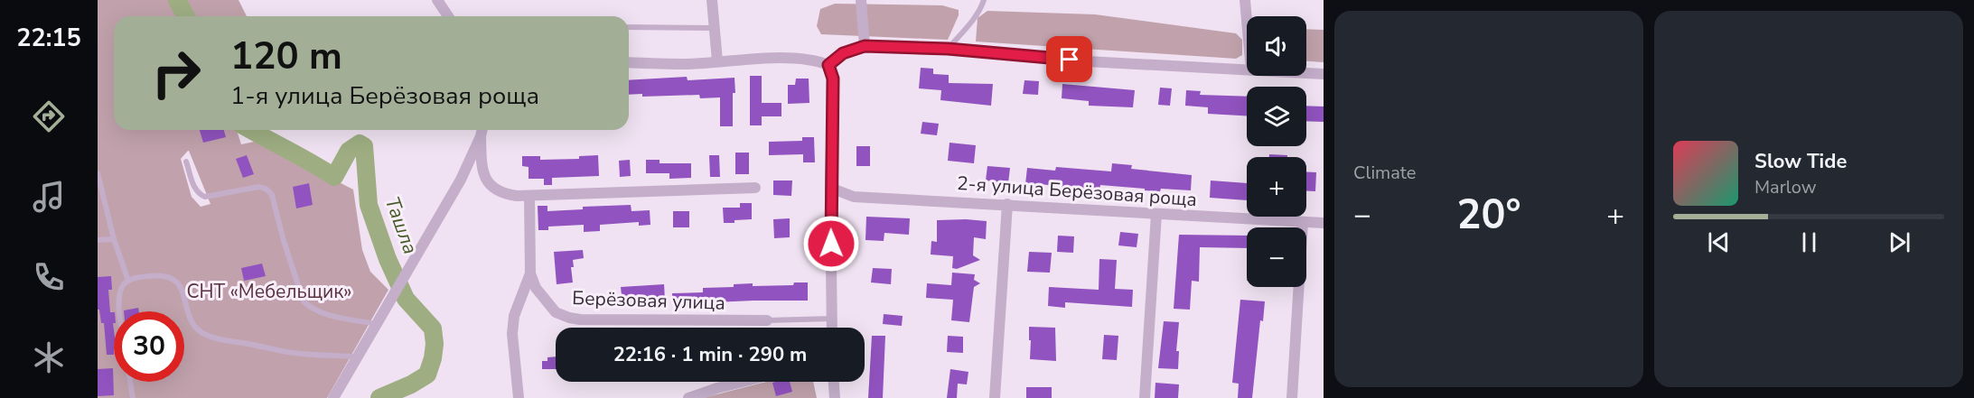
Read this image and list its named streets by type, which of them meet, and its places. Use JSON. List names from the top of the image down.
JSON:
{
  "streets": {
    "street": ["2-я улица Берёзовая роща", "Берёзовая улица"]
  },
  "water": ["Ташла"],
  "parks": ["СНТ «Мебельщик»"],
  "page": {
    "tabs": "22:15",
    "tile": "Climate",
    "map_buttons": ["+", "−"],
    "turn": ["120 m", "1-я улица Берёзовая роща"],
    "song": ["Slow Tide", "Marlow"],
    "heat": ["−", "20°", "+"],
    "limit": "30",
    "trip": "22:16 · 1 min · 290 m"
  }
}
